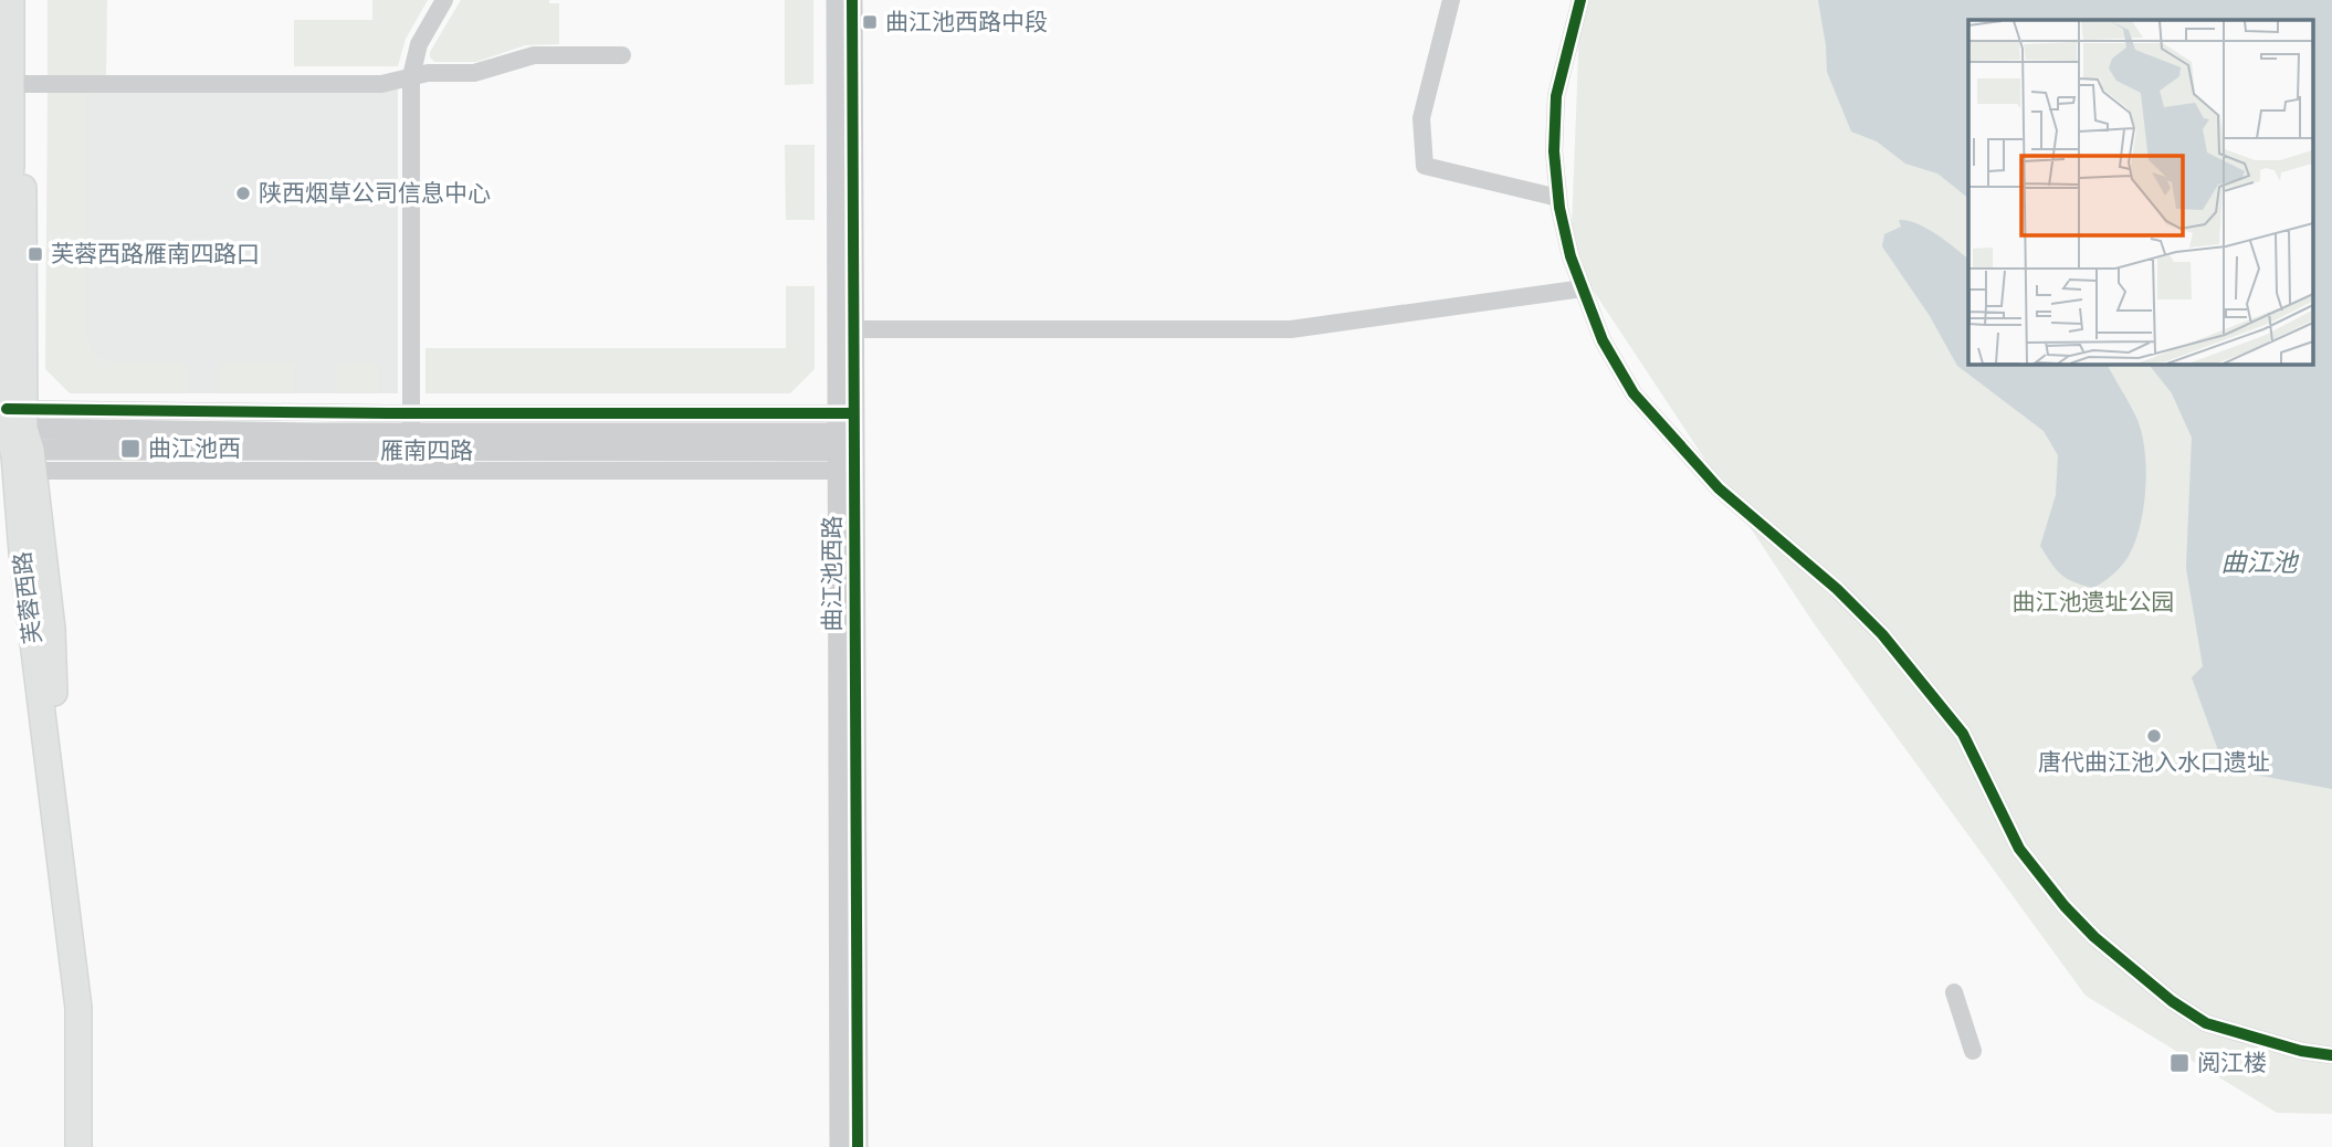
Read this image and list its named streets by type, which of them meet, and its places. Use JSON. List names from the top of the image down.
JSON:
{
  "streets": {
    "main road": ["芙蓉西路"],
    "street": ["雁南四路", "曲江池西路"]
  },
  "crossings": [
    ["雁南四路", "曲江池西路"],
    ["雁南四路", "芙蓉西路"]
  ],
  "water": ["曲江池"],
  "parks": ["曲江池遗址公园"],
  "places": {
    "transit": [
      "曲江池西路中段",
      "芙蓉西路雁南四路口",
      "曲江池西",
      "阅江楼"
    ],
    "other": ["陕西烟草公司信息中心", "唐代曲江池入水口遗址"]
  }
}
